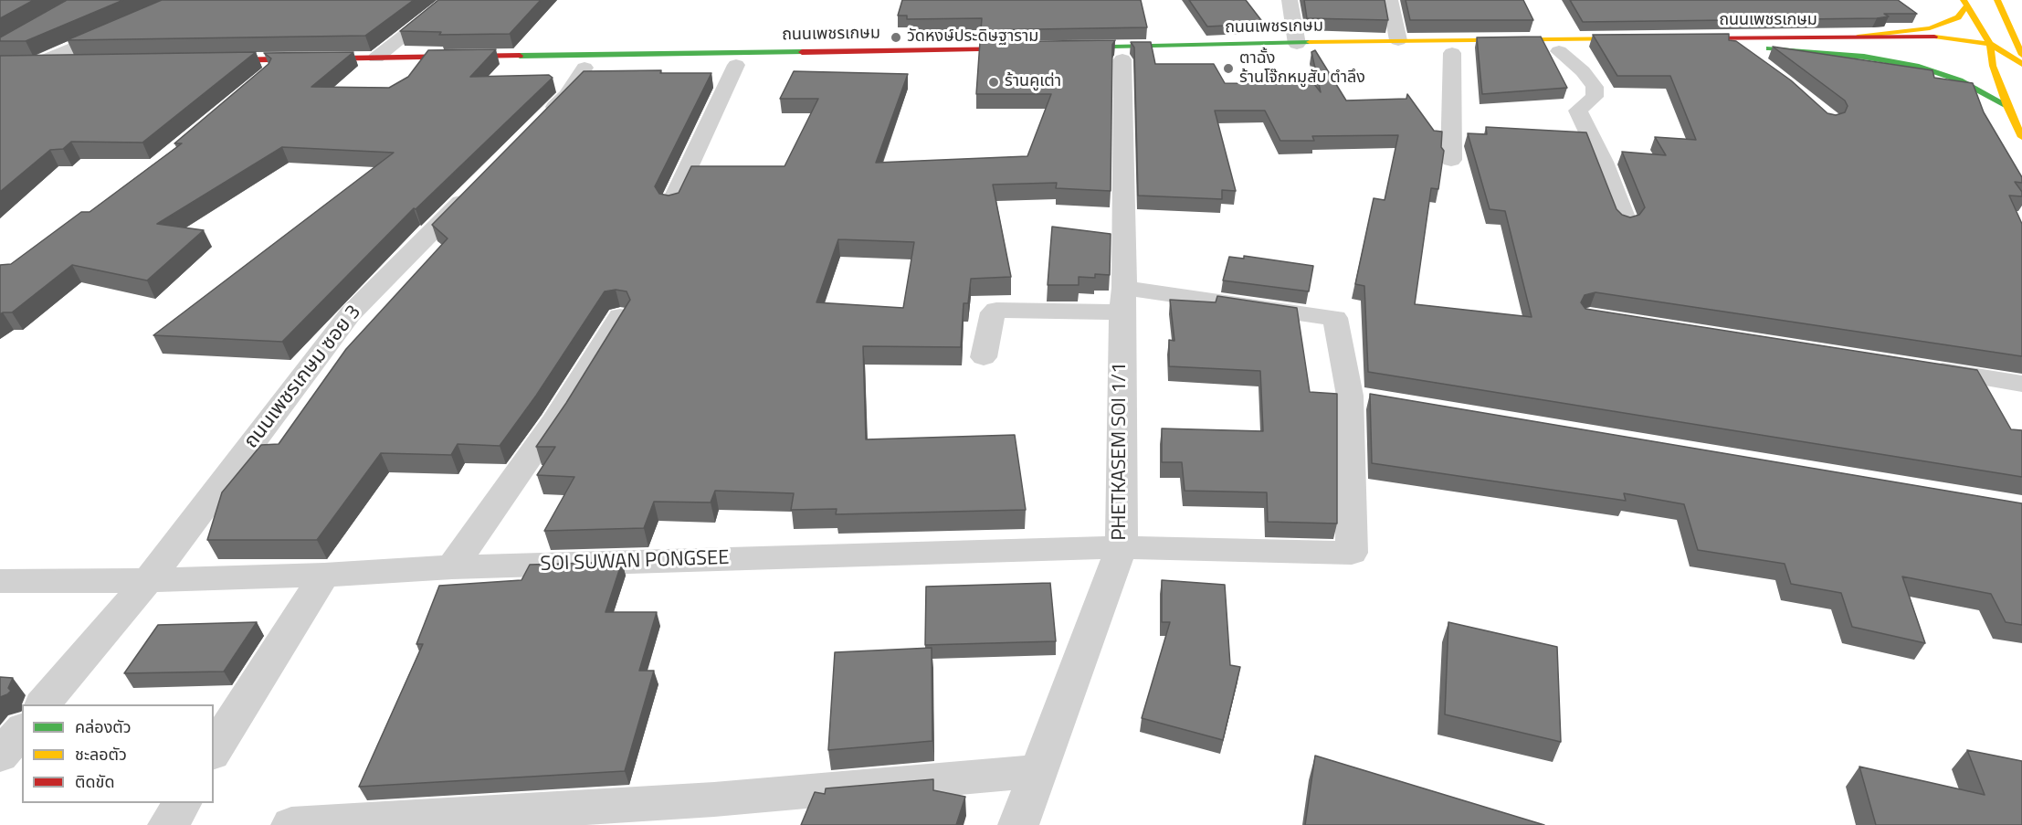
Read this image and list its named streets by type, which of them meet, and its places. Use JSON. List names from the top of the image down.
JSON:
{
  "streets": {
    "main road": ["ถนนเพชรเกษม"],
    "street": ["ถนนเพชรเกษม ซอย 3", "PHETKASEM SOI 1/1", "SOI SUWAN PONGSEE"]
  },
  "crossings": [
    ["ถนนเพชรเกษม ซอย 3", "SOI SUWAN PONGSEE"],
    ["PHETKASEM SOI 1/1", "SOI SUWAN PONGSEE"]
  ],
  "places": ["วัดหงษ์ประดิษฐาราม", "ตาฉั้ง ร้านโจ๊กหมูสับ ตำลึง", "ร้านคูเต่า"],
  "legend": ["คล่องตัว", "ชะลอตัว", "ติดขัด"]
}
